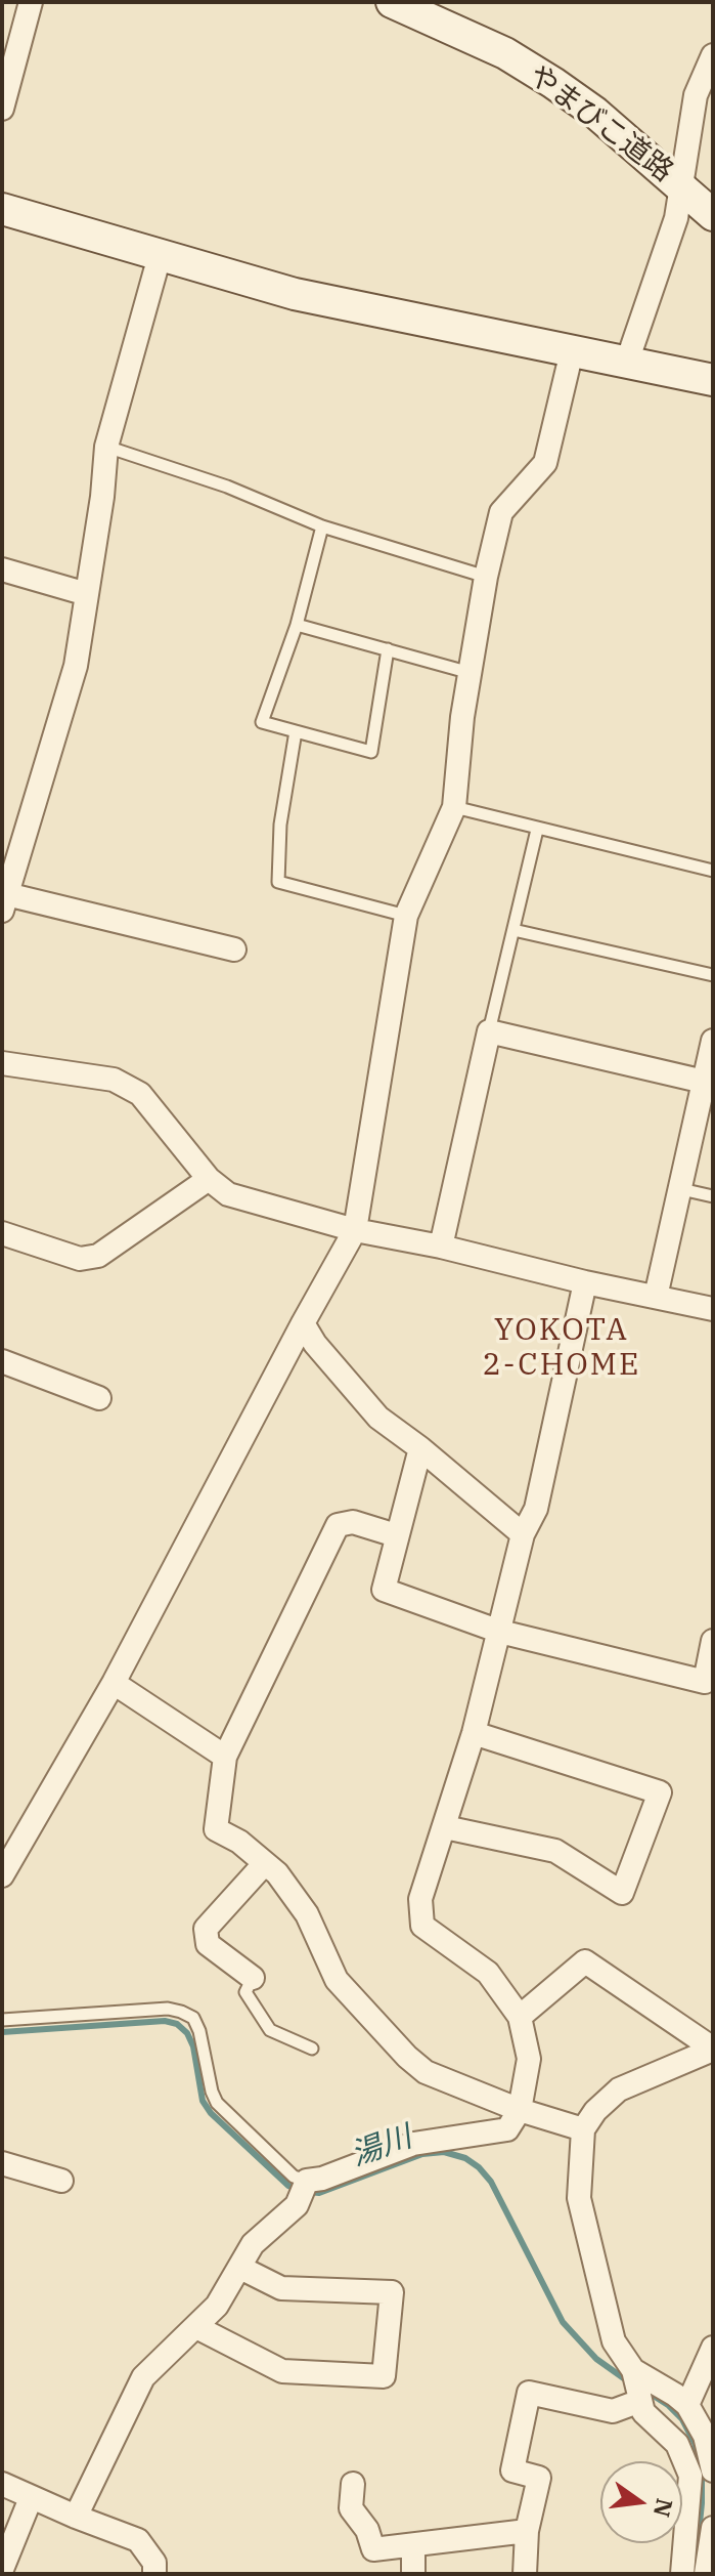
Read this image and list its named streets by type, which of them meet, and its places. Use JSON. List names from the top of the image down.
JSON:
{
  "streets": {
    "street": ["やまびこ道路"]
  },
  "districts": ["YOKOTA 2-CHOME"],
  "water": ["湯川"],
  "north": "right"
}
